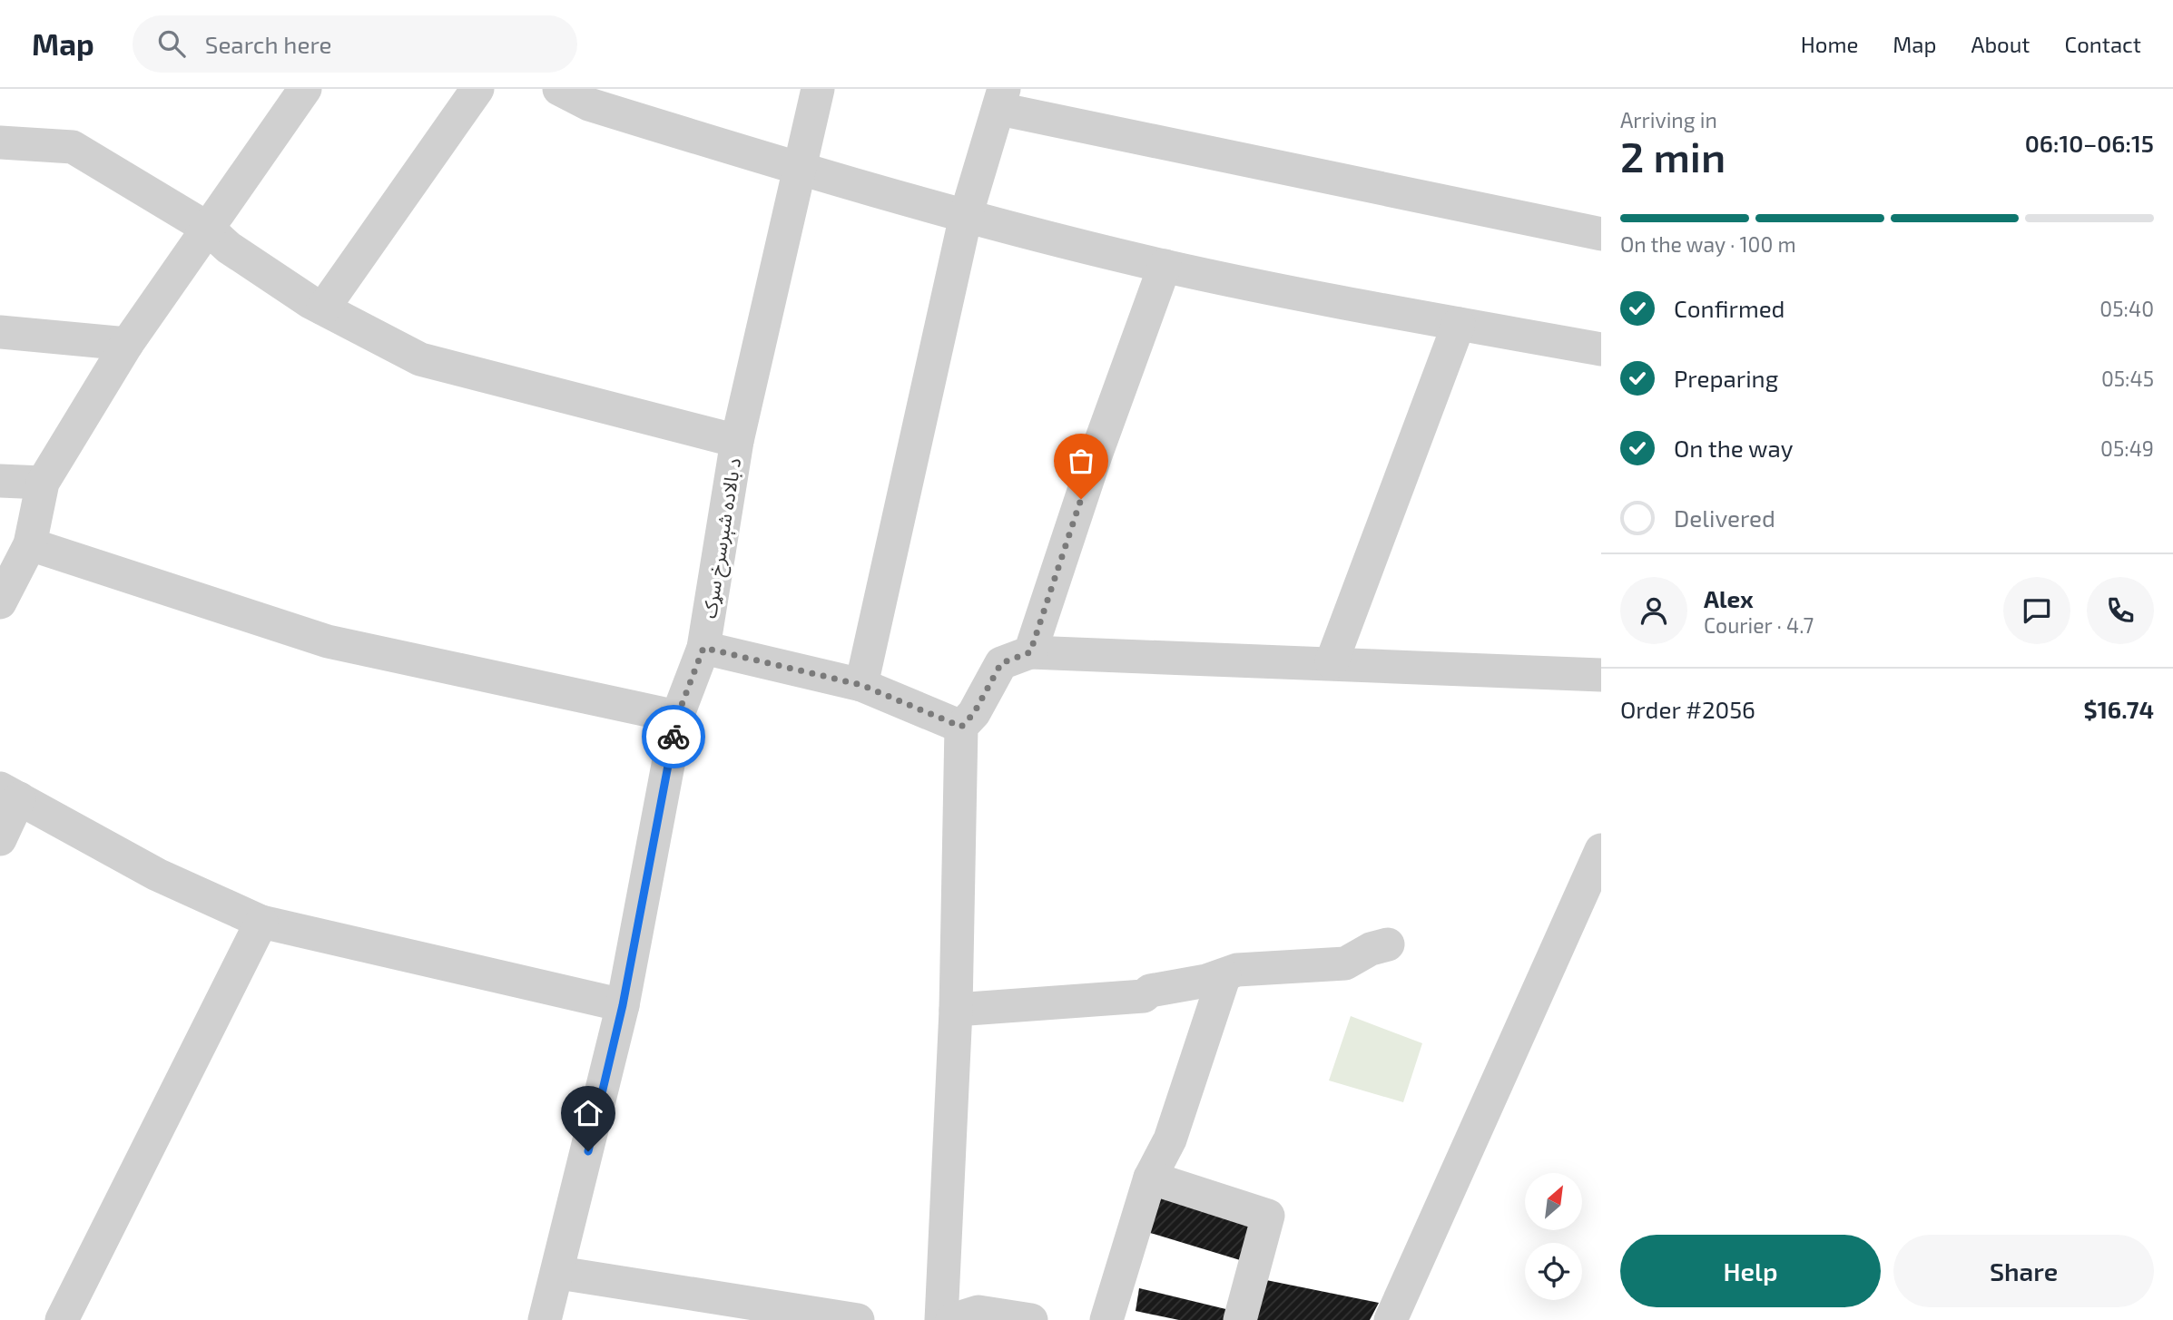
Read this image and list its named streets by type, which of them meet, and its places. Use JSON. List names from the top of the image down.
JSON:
{
  "streets": {
    "street": ["د بالاده شېرسرخ سړک"]
  },
  "north": "top right",
  "page": {
    "header": "Map",
    "search": "Search here",
    "nav": [
      "Home",
      "Map",
      "About",
      "Contact"
    ],
    "heading": ["2 min", "Arriving in", "06:10–06:15"],
    "panel": [
      "Alex",
      "Courier · 4.7",
      "Order #2056",
      "$16.74"
    ],
    "bar": "On the way · 100 m",
    "list": [
      ["Confirmed", "05:40"],
      ["Preparing", "05:45"],
      ["On the way", "05:49"],
      "Delivered"
    ],
    "buttons": ["Help", "Share"]
  }
}
